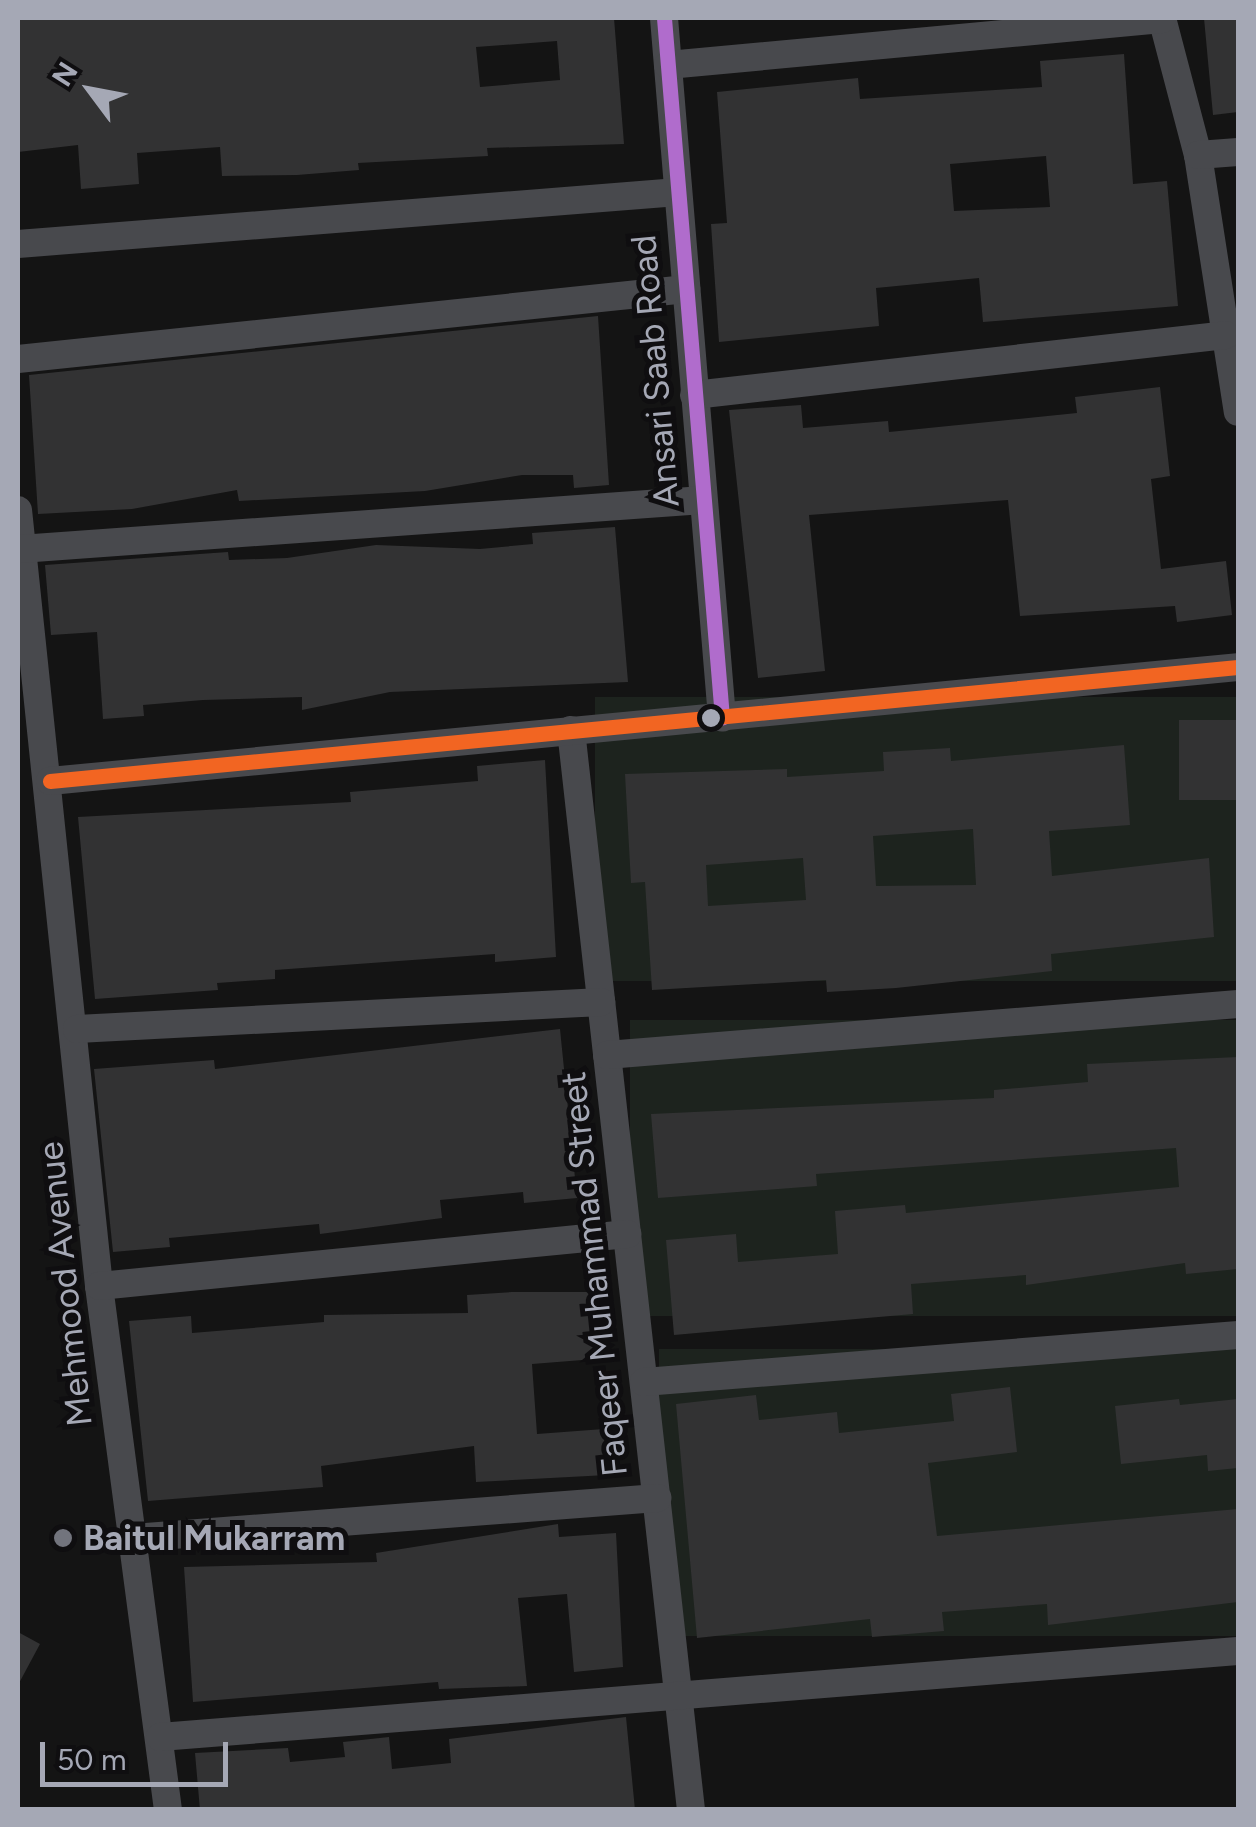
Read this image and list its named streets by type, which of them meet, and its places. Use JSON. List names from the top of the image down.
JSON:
{
  "streets": {
    "street": ["Ansari Saab Road", "Faqeer Muhammad Street", "Mehmood Avenue"]
  },
  "places": ["Baitul Mukarram"],
  "scale_bar": "50 m",
  "north": "top left"
}
